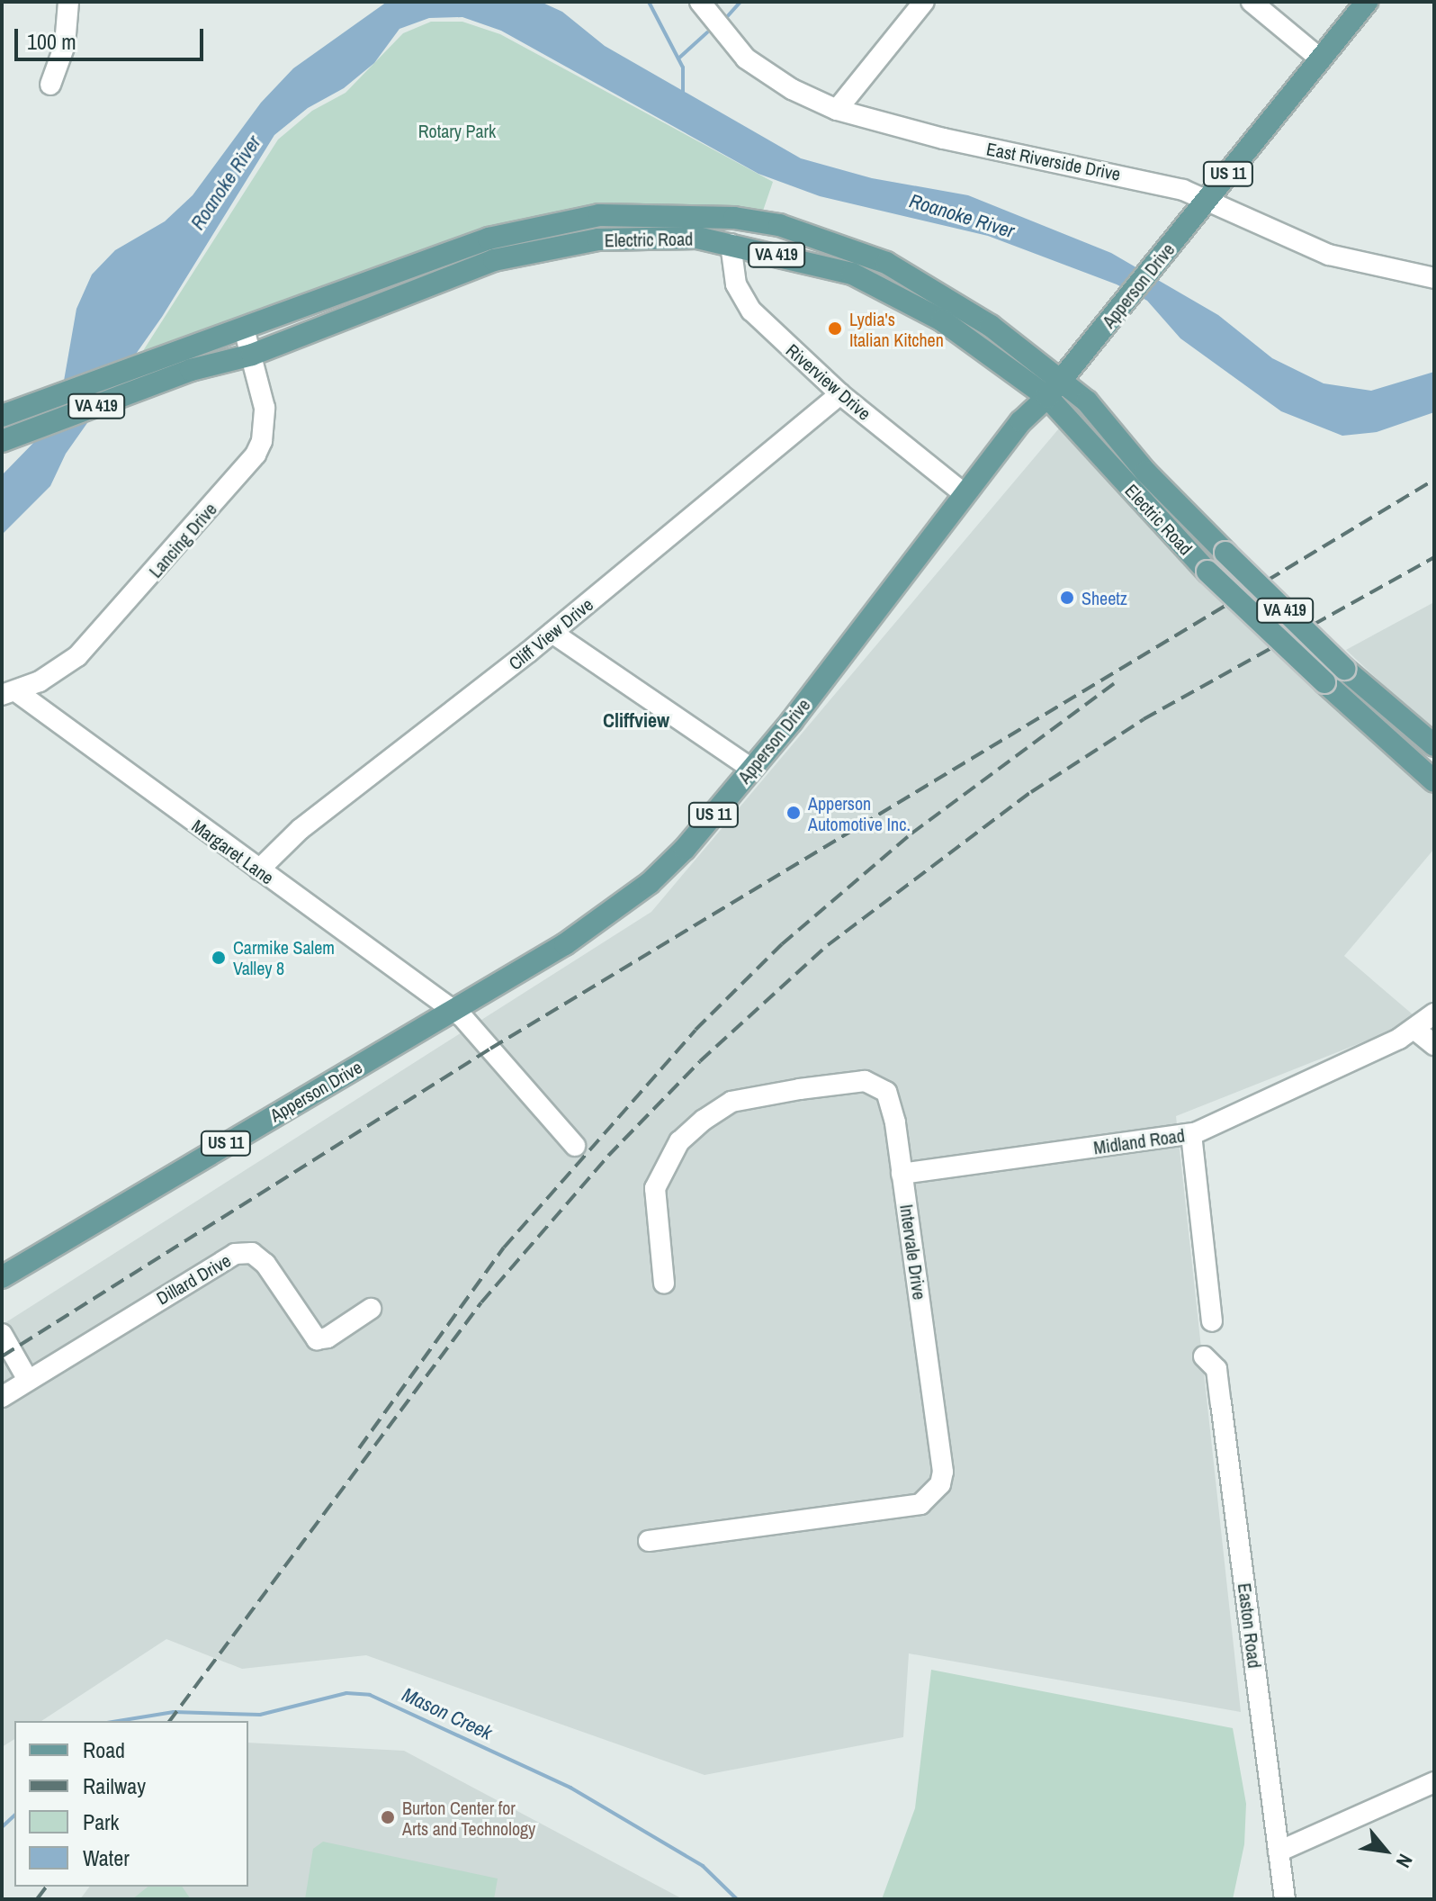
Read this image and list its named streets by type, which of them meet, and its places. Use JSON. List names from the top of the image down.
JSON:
{
  "streets": {
    "main road": [
      "US 11",
      "Electric Road",
      "VA 419",
      "Apperson Drive"
    ],
    "street": [
      "East Riverside Drive",
      "Riverview Drive",
      "Lancing Drive",
      "Cliff View Drive",
      "Margaret Lane",
      "Midland Road",
      "Intervale Drive",
      "Dillard Drive",
      "Easton Road"
    ]
  },
  "crossings": [
    ["East Riverside Drive", "Apperson Drive"],
    ["Electric Road", "Apperson Drive"],
    ["Electric Road", "Riverview Drive"],
    ["Electric Road", "Lancing Drive"],
    ["Apperson Drive", "Riverview Drive"],
    ["Apperson Drive", "Margaret Lane"],
    ["Riverview Drive", "Cliff View Drive"],
    ["Lancing Drive", "Margaret Lane"],
    ["Cliff View Drive", "Margaret Lane"],
    ["Midland Road", "Intervale Drive"]
  ],
  "districts": ["Cliffview"],
  "water": ["Roanoke River", "Mason Creek"],
  "parks": ["Rotary Park"],
  "places": [
    "Lydia's Italian Kitchen",
    "Sheetz",
    "Apperson Automotive Inc.",
    "Carmike Salem Valley 8",
    "Burton Center for Arts and Technology"
  ],
  "legend": [
    "Road",
    "Railway",
    "Park",
    "Water"
  ],
  "scale_bar": "100 m",
  "north": "bottom right"
}
